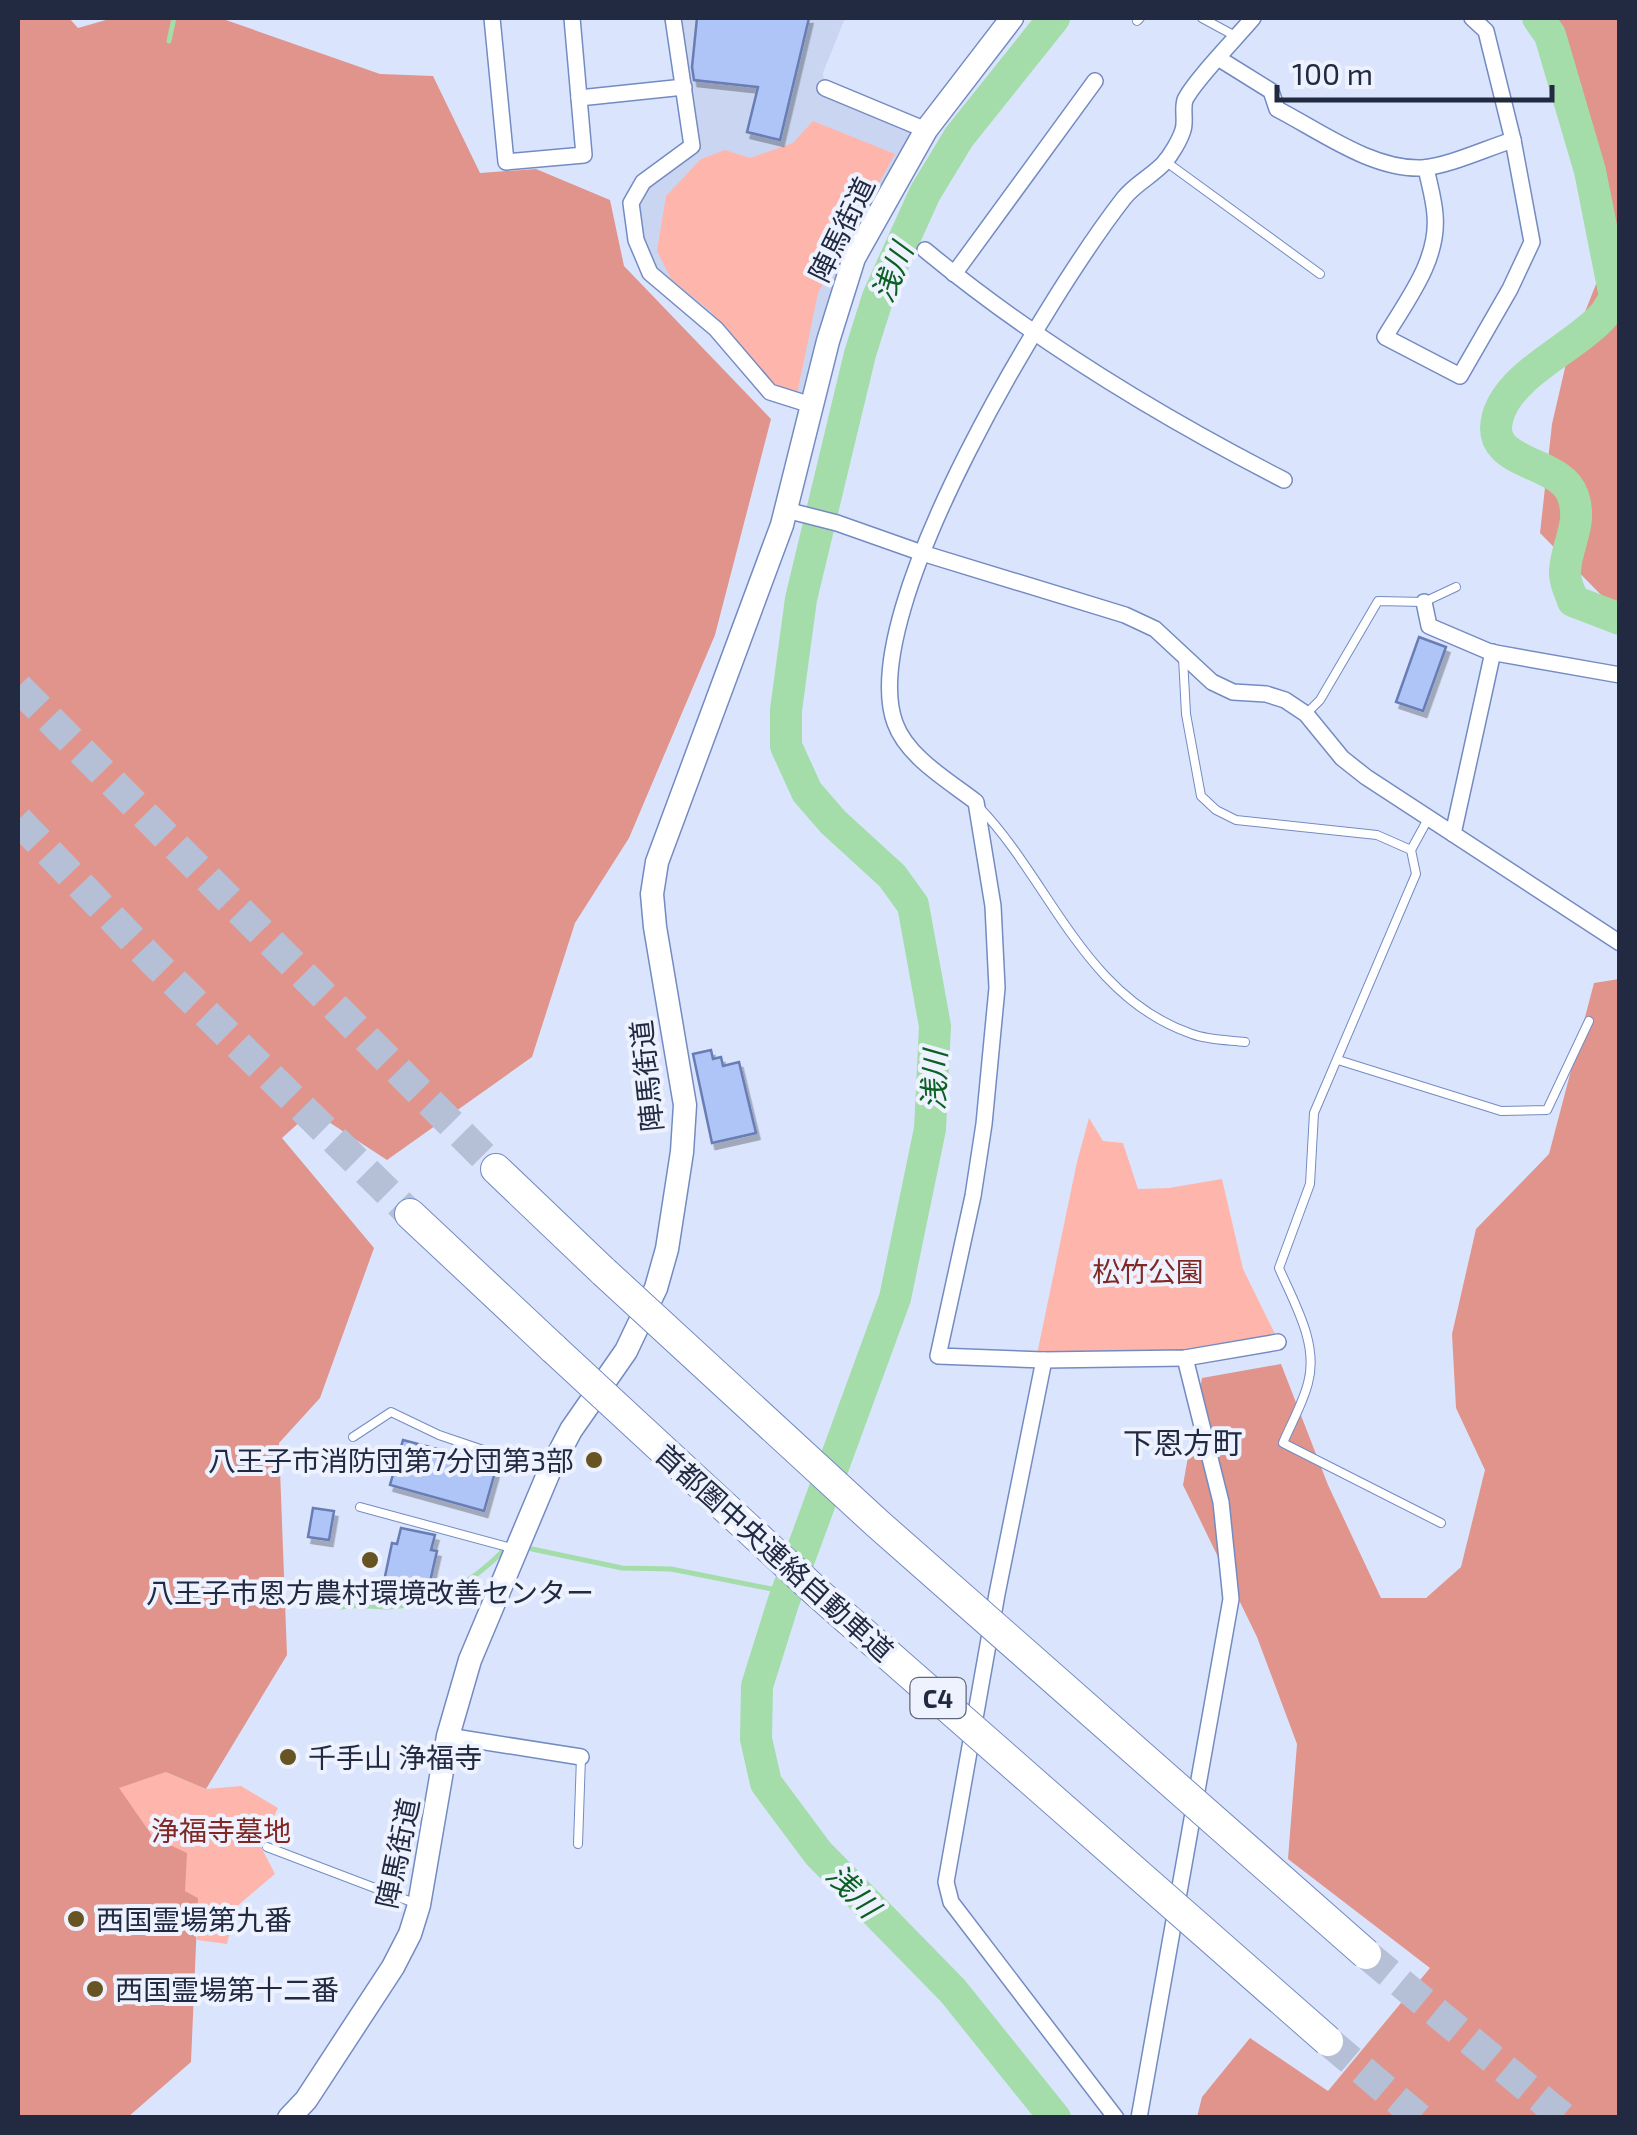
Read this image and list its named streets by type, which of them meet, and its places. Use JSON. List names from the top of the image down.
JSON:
{
  "streets": {
    "highway": ["首都圏中央連絡自動車道", "C4"],
    "main road": ["陣馬街道"]
  },
  "districts": ["下恩方町"],
  "water": ["浅川"],
  "parks": ["松竹公園", "浄福寺墓地"],
  "places": [
    "八王子市消防団第7分団第3部",
    "八王子市恩方農村環境改善センター",
    "千手山 浄福寺",
    "西国霊場第九番",
    "西国霊場第十二番"
  ],
  "scale_bar": "100 m"
}
